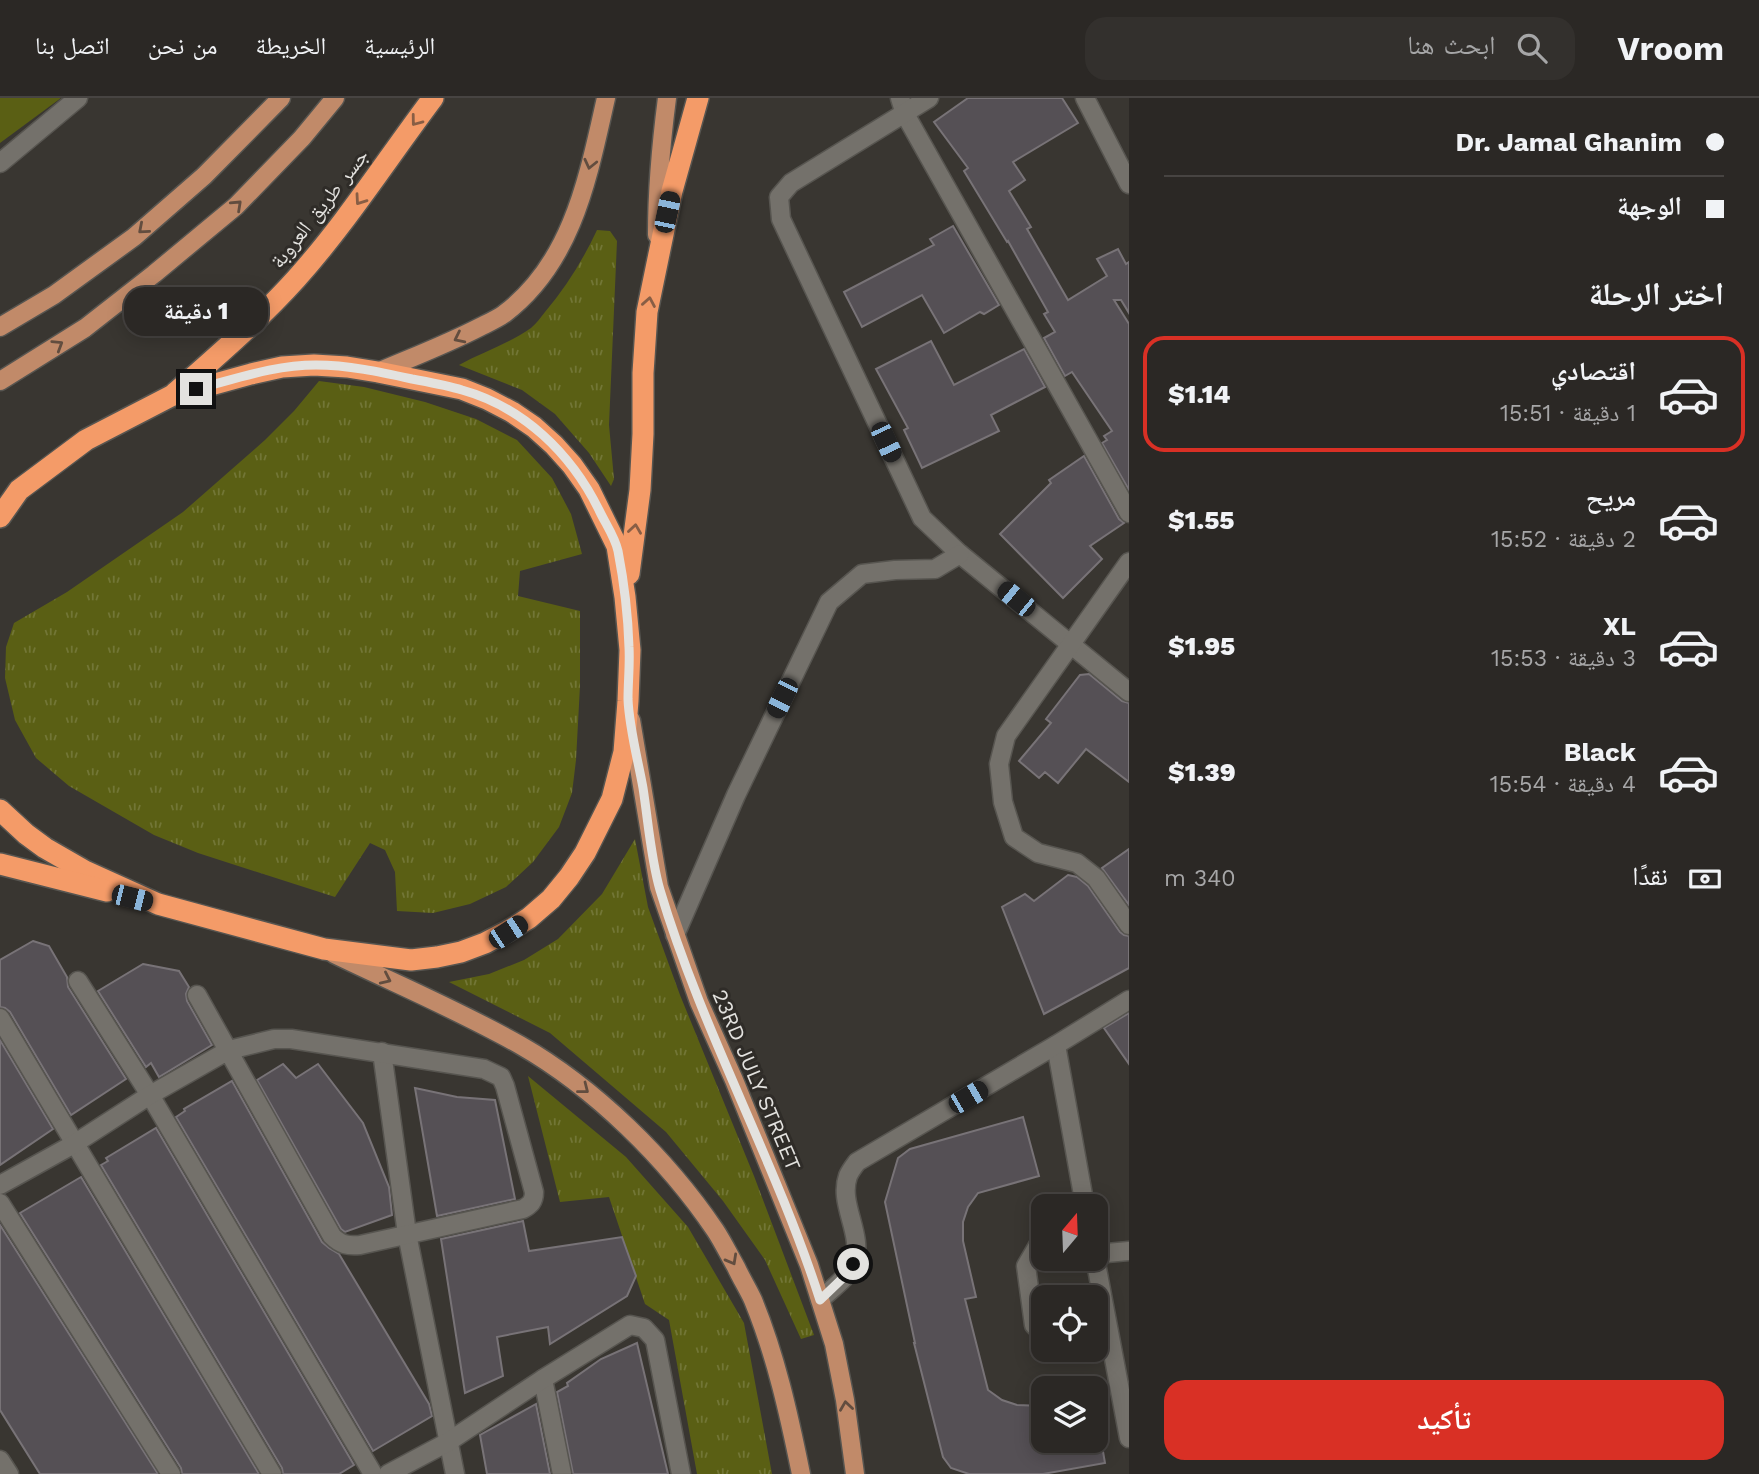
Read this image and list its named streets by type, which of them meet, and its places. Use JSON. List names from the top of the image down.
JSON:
{
  "streets": {
    "highway": ["جسر طريق العروبة"],
    "main road": ["23RD JULY STREET"]
  },
  "one_way": ["جسر طريق العروبة"],
  "north": "top",
  "page": {
    "header": "Vroom",
    "search": "ابحث هنا",
    "nav": [
      "الرئيسية",
      "الخريطة",
      "من نحن",
      "اتصل بنا"
    ],
    "banner": ["Dr. Jamal Ghanim", "الوجهة"],
    "heading": "اختر الرحلة",
    "bubble": "1 دقيقة",
    "list": [
      {
        "name": "اقتصادي",
        "note": "1 دقيقة · 15:51",
        "value": "$1.14"
      },
      {
        "name": "مريح",
        "note": "2 دقيقة · 15:52",
        "value": "$1.55"
      },
      {
        "name": "XL",
        "note": "3 دقيقة · 15:53",
        "value": "$1.95"
      },
      {
        "name": "Black",
        "note": "4 دقيقة · 15:54",
        "value": "$1.39"
      }
    ],
    "pay": ["نقدًا", "340 m"],
    "buttons": "تأكيد"
  }
}
